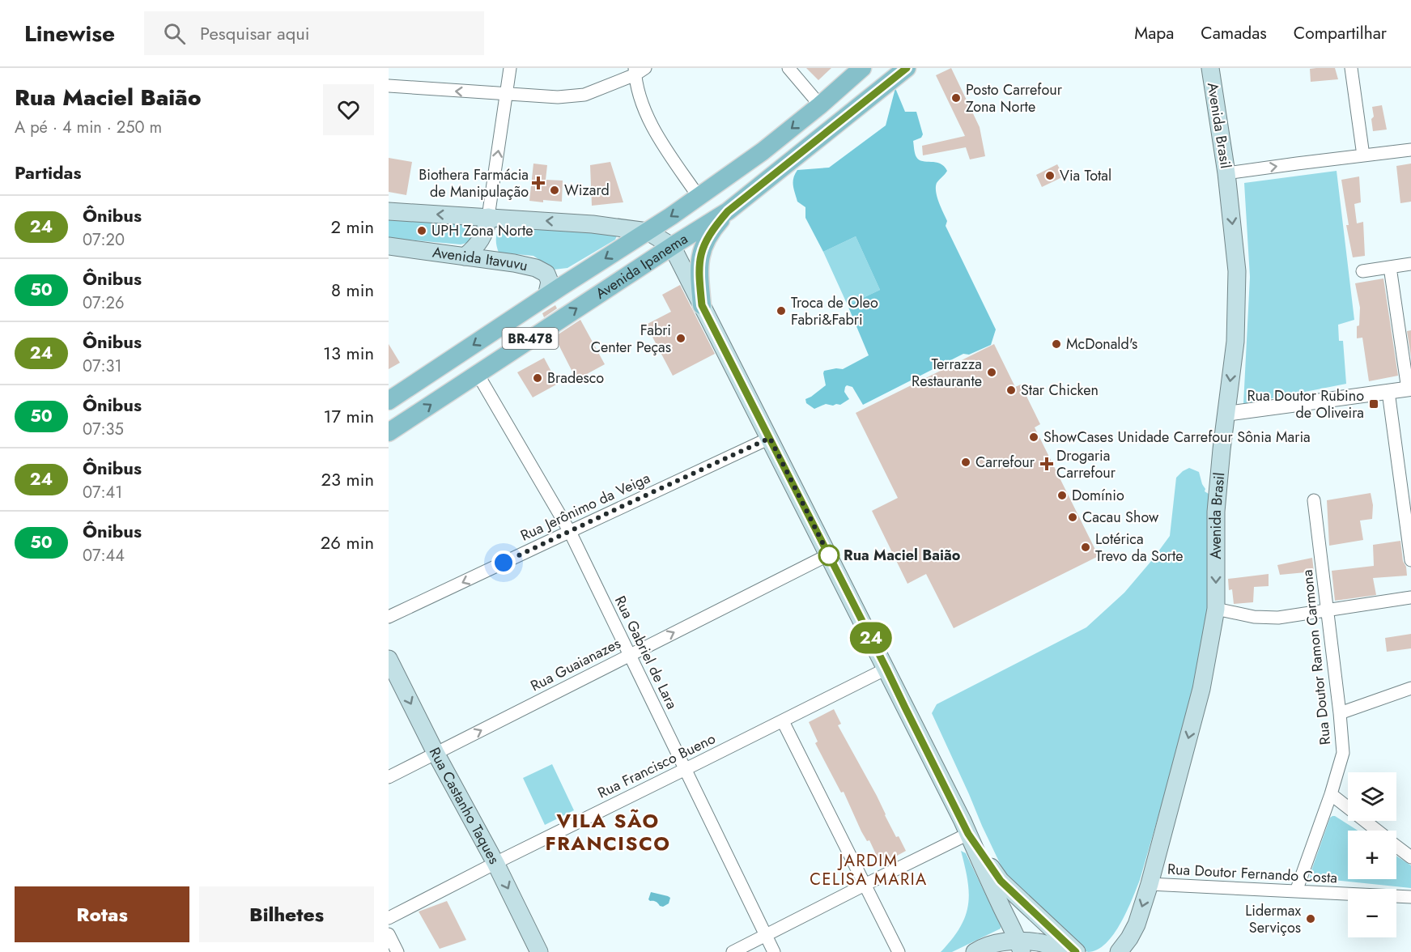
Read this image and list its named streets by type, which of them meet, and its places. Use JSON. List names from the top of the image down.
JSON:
{
  "streets": {
    "main road": [
      "Avenida Brasil",
      "Avenida Itavuvu",
      "Avenida Ipanema",
      "BR-478",
      "Rua Castanho Taques"
    ],
    "street": [
      "Rua Jerônimo da Veiga",
      "Rua Gabriel de Lara",
      "Rua Doutor Ramon Carmona",
      "Rua Guaianazes",
      "Rua Francisco Bueno",
      "Rua Doutor Fernando Costa"
    ]
  },
  "crossings": [
    ["Avenida Brasil", "Rua Doutor Fernando Costa"],
    ["Avenida Itavuvu", "Avenida Ipanema"],
    ["Avenida Ipanema", "Rua Gabriel de Lara"],
    ["Rua Jerônimo da Veiga", "Rua Gabriel de Lara"],
    ["Rua Gabriel de Lara", "Rua Guaianazes"],
    ["Rua Gabriel de Lara", "Rua Francisco Bueno"],
    ["Rua Doutor Ramon Carmona", "Rua Doutor Fernando Costa"],
    ["Rua Guaianazes", "Rua Castanho Taques"],
    ["Rua Francisco Bueno", "Rua Castanho Taques"]
  ],
  "one_way": [
    "Avenida Brasil",
    "Rua Jerônimo da Veiga",
    "Rua Guaianazes",
    "Rua Castanho Taques"
  ],
  "districts": ["VILA SÃO FRANCISCO", "JARDIM CELISA MARIA"],
  "places": {
    "other": [
      "Posto Carrefour Zona Norte",
      "Via Total",
      "Wizard",
      "UPH Zona Norte",
      "Troca de Oleo Fabri&Fabri",
      "Fabri Center Peças",
      "McDonald's",
      "Terrazza Restaurante",
      "Bradesco",
      "Star Chicken",
      "ShowCases Unidade Carrefour Sônia Maria",
      "Carrefour",
      "Domínio",
      "Cacau Show",
      "Lotérica Trevo da Sorte",
      "Rua Maciel Baião",
      "Lidermax Serviços"
    ],
    "health": ["Biothera Farmácia de Manipulação", "Drogaria Carrefour"],
    "transit": ["Rua Doutor Rubino de Oliveira"]
  },
  "lines": ["bus line 24"],
  "page": {
    "header": "Linewise",
    "search": "Pesquisar aqui",
    "nav": ["Mapa", "Camadas", "Compartilhar"],
    "heading": [
      ["Rua Maciel Baião", "A pé · 4 min · 250 m"],
      "Partidas"
    ],
    "on_map": "24",
    "list": [
      {
        "mark": "24",
        "name": "Ônibus",
        "note": "07:20",
        "value": "2 min"
      },
      {
        "mark": "50",
        "name": "Ônibus",
        "note": "07:26",
        "value": "8 min"
      },
      {
        "mark": "24",
        "name": "Ônibus",
        "note": "07:31",
        "value": "13 min"
      },
      {
        "mark": "50",
        "name": "Ônibus",
        "note": "07:35",
        "value": "17 min"
      },
      {
        "mark": "24",
        "name": "Ônibus",
        "note": "07:41",
        "value": "23 min"
      },
      {
        "mark": "50",
        "name": "Ônibus",
        "note": "07:44",
        "value": "26 min"
      }
    ],
    "map_buttons": ["+", "−"],
    "buttons": ["Rotas", "Bilhetes"]
  }
}
